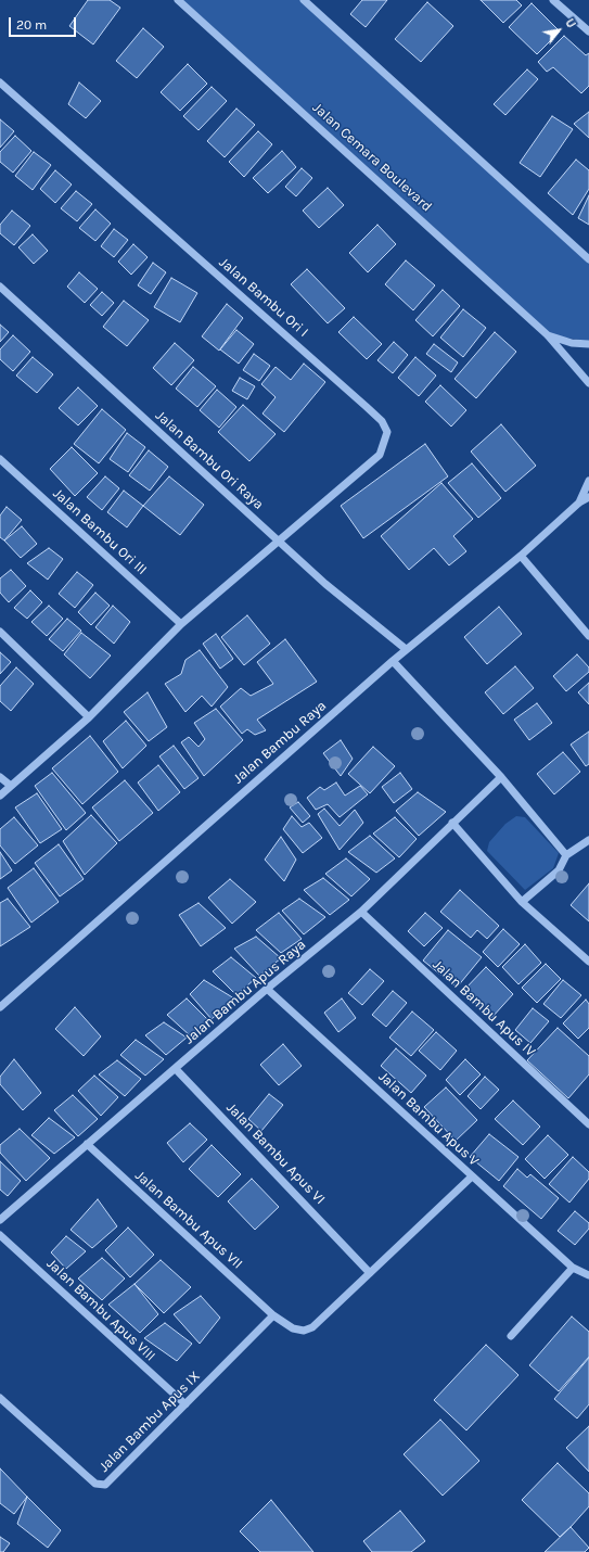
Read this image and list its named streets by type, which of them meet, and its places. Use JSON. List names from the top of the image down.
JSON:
{
  "streets": {
    "street": [
      "Jalan Cemara Boulevard",
      "Jalan Bambu Ori I",
      "Jalan Bambu Ori Raya",
      "Jalan Bambu Ori III",
      "Jalan Bambu Raya",
      "Jalan Bambu Apus Raya",
      "Jalan Bambu Apus IV",
      "Jalan Bambu Apus V",
      "Jalan Bambu Apus VI",
      "Jalan Bambu Apus VII",
      "Jalan Bambu Apus VIII",
      "Jalan Bambu Apus IX"
    ]
  },
  "crossings": [
    ["Jalan Bambu Ori I", "Jalan Bambu Ori Raya"],
    ["Jalan Bambu Ori I", "Jalan Bambu Ori III"],
    ["Jalan Bambu Ori Raya", "Jalan Bambu Raya"],
    ["Jalan Bambu Apus Raya", "Jalan Bambu Apus IV"],
    ["Jalan Bambu Apus Raya", "Jalan Bambu Apus V"],
    ["Jalan Bambu Apus Raya", "Jalan Bambu Apus VI"],
    ["Jalan Bambu Apus Raya", "Jalan Bambu Apus VII"],
    ["Jalan Bambu Apus V", "Jalan Bambu Apus VII"],
    ["Jalan Bambu Apus VI", "Jalan Bambu Apus VII"],
    ["Jalan Bambu Apus VII", "Jalan Bambu Apus IX"],
    ["Jalan Bambu Apus VIII", "Jalan Bambu Apus IX"]
  ],
  "scale_bar": "20 m",
  "north": "top right"
}
